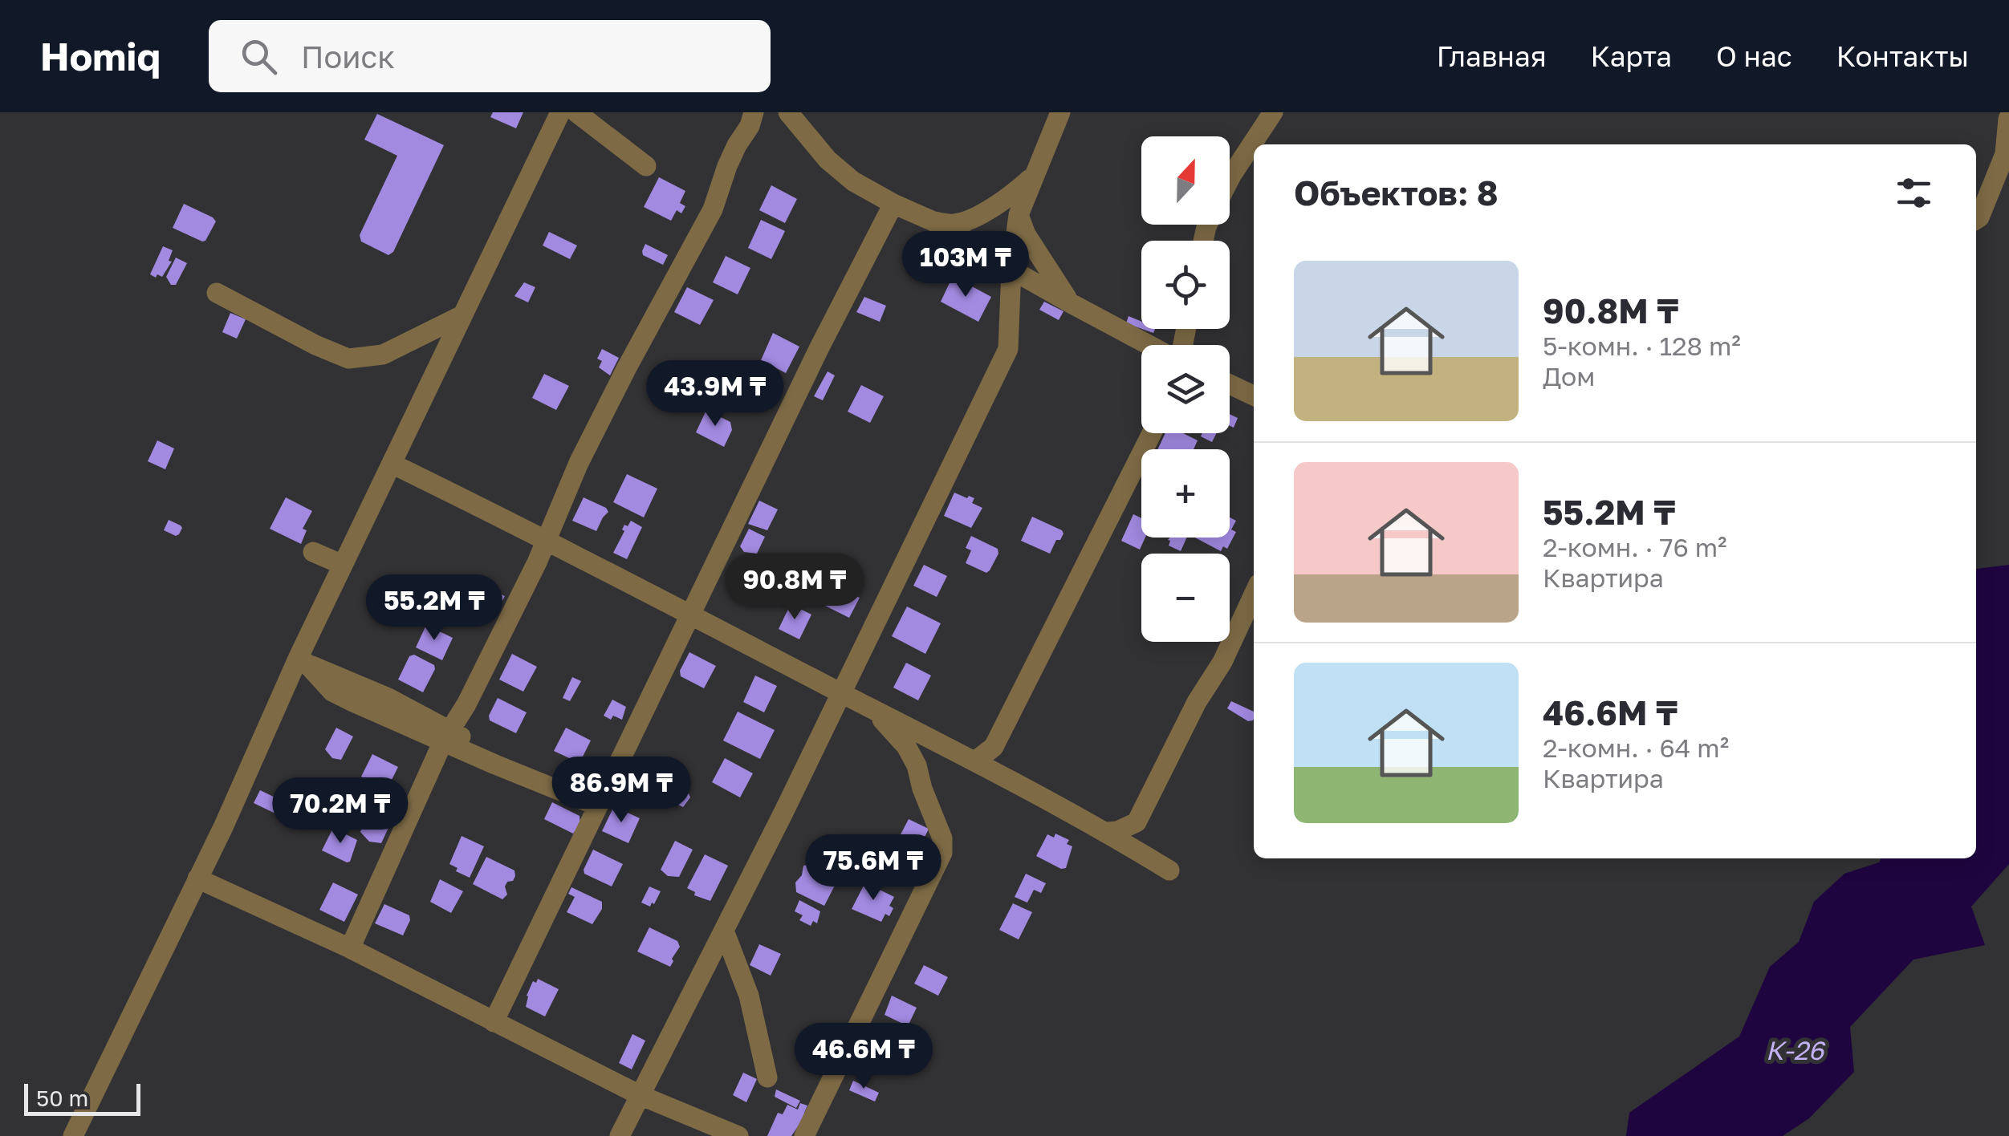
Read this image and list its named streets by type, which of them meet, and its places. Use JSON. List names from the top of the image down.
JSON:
{
  "water": ["К-26"],
  "scale_bar": "50 m",
  "north": "top",
  "page": {
    "header": "Homiq",
    "search": "Поиск",
    "nav": [
      "Главная",
      "Карта",
      "О нас",
      "Контакты"
    ],
    "map_buttons": ["+", "−"],
    "heading": "Объектов: 8",
    "price": [
      "103M ₸",
      "43.9M ₸",
      "90.8M ₸",
      "55.2M ₸",
      "86.9M ₸",
      "70.2M ₸",
      "75.6M ₸",
      "46.6M ₸"
    ],
    "list": [
      {
        "name": "90.8M ₸",
        "note": "5-комн. · 128 m² · Дом"
      },
      {
        "name": "55.2M ₸",
        "note": "2-комн. · 76 m² · Квартира"
      },
      {
        "name": "46.6M ₸",
        "note": "2-комн. · 64 m² · Квартира"
      }
    ],
    "scale": "50 m"
  }
}
